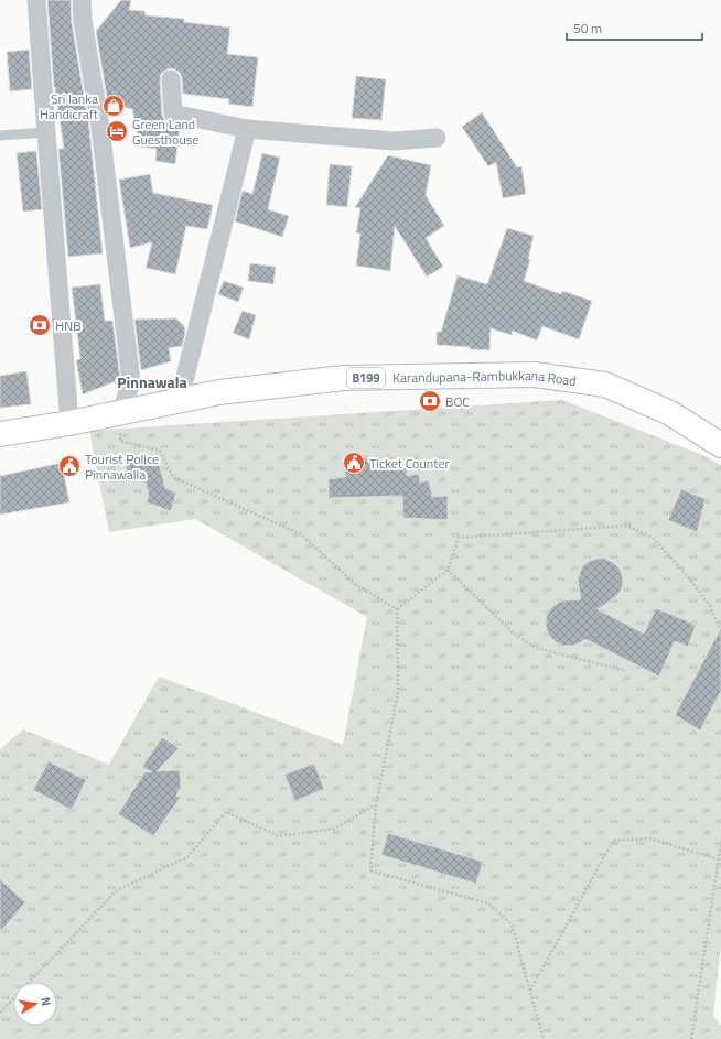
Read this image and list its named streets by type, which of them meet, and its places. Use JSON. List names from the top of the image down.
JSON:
{
  "streets": {
    "main road": ["B199", "Karandupana-Rambukkana Road"]
  },
  "districts": ["Pinnawala"],
  "places": {
    "shop": ["Sri lanka Handicraft"],
    "hotel": ["Green Land Guesthouse"],
    "bank": ["HNB", "BOC"],
    "public building": ["Ticket Counter", "Tourist Police Pinnawalla"]
  },
  "scale_bar": "50 m",
  "north": "right"
}
